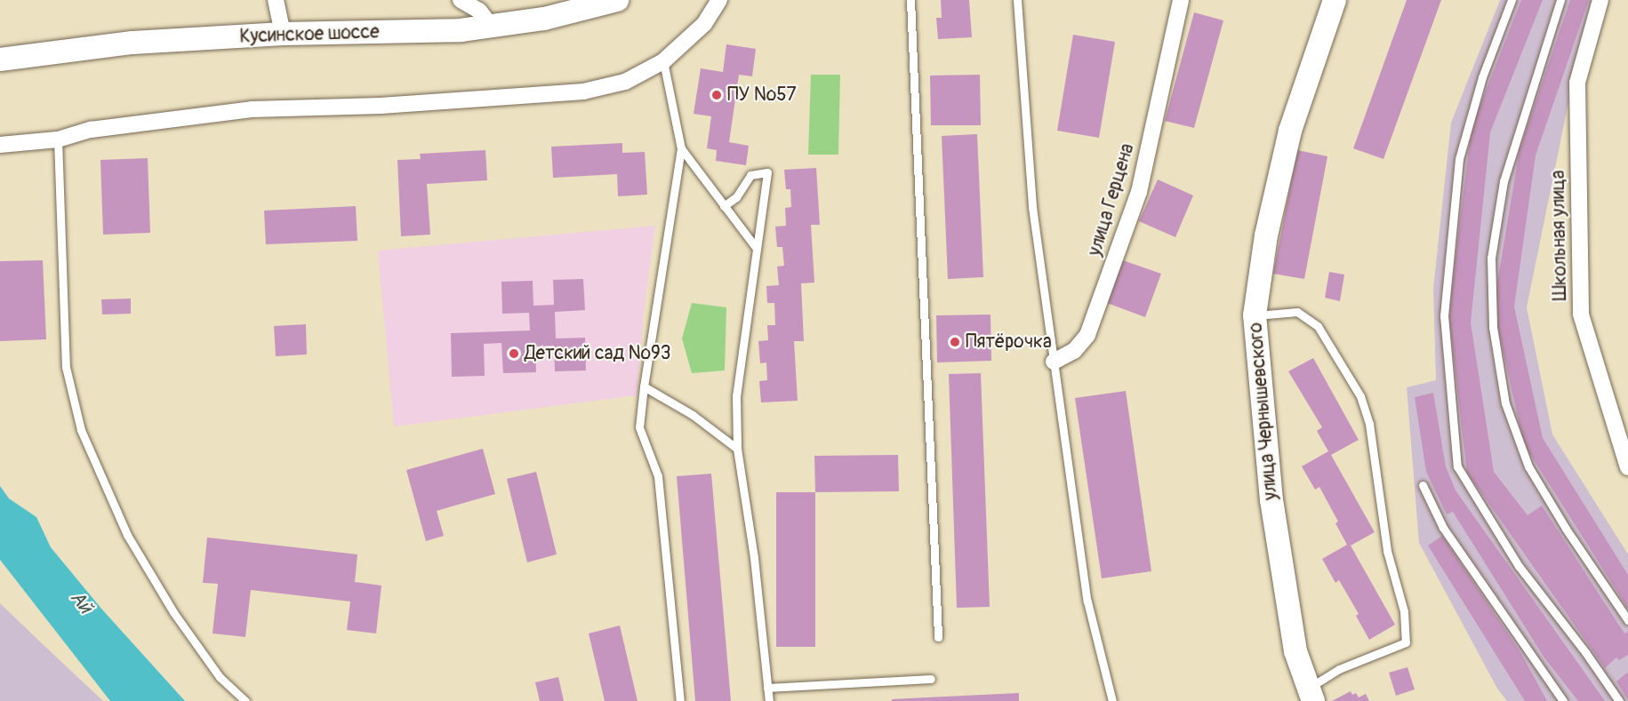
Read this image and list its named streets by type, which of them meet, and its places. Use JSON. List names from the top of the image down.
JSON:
{
  "streets": {
    "main road": ["Кусинское шоссе", "улица Чернышевского"],
    "street": ["улица Герцена", "Школьная улица"]
  },
  "water": ["Ай"],
  "places": ["ПУ №57", "Пятёрочка", "Детский сад №93"]
}
